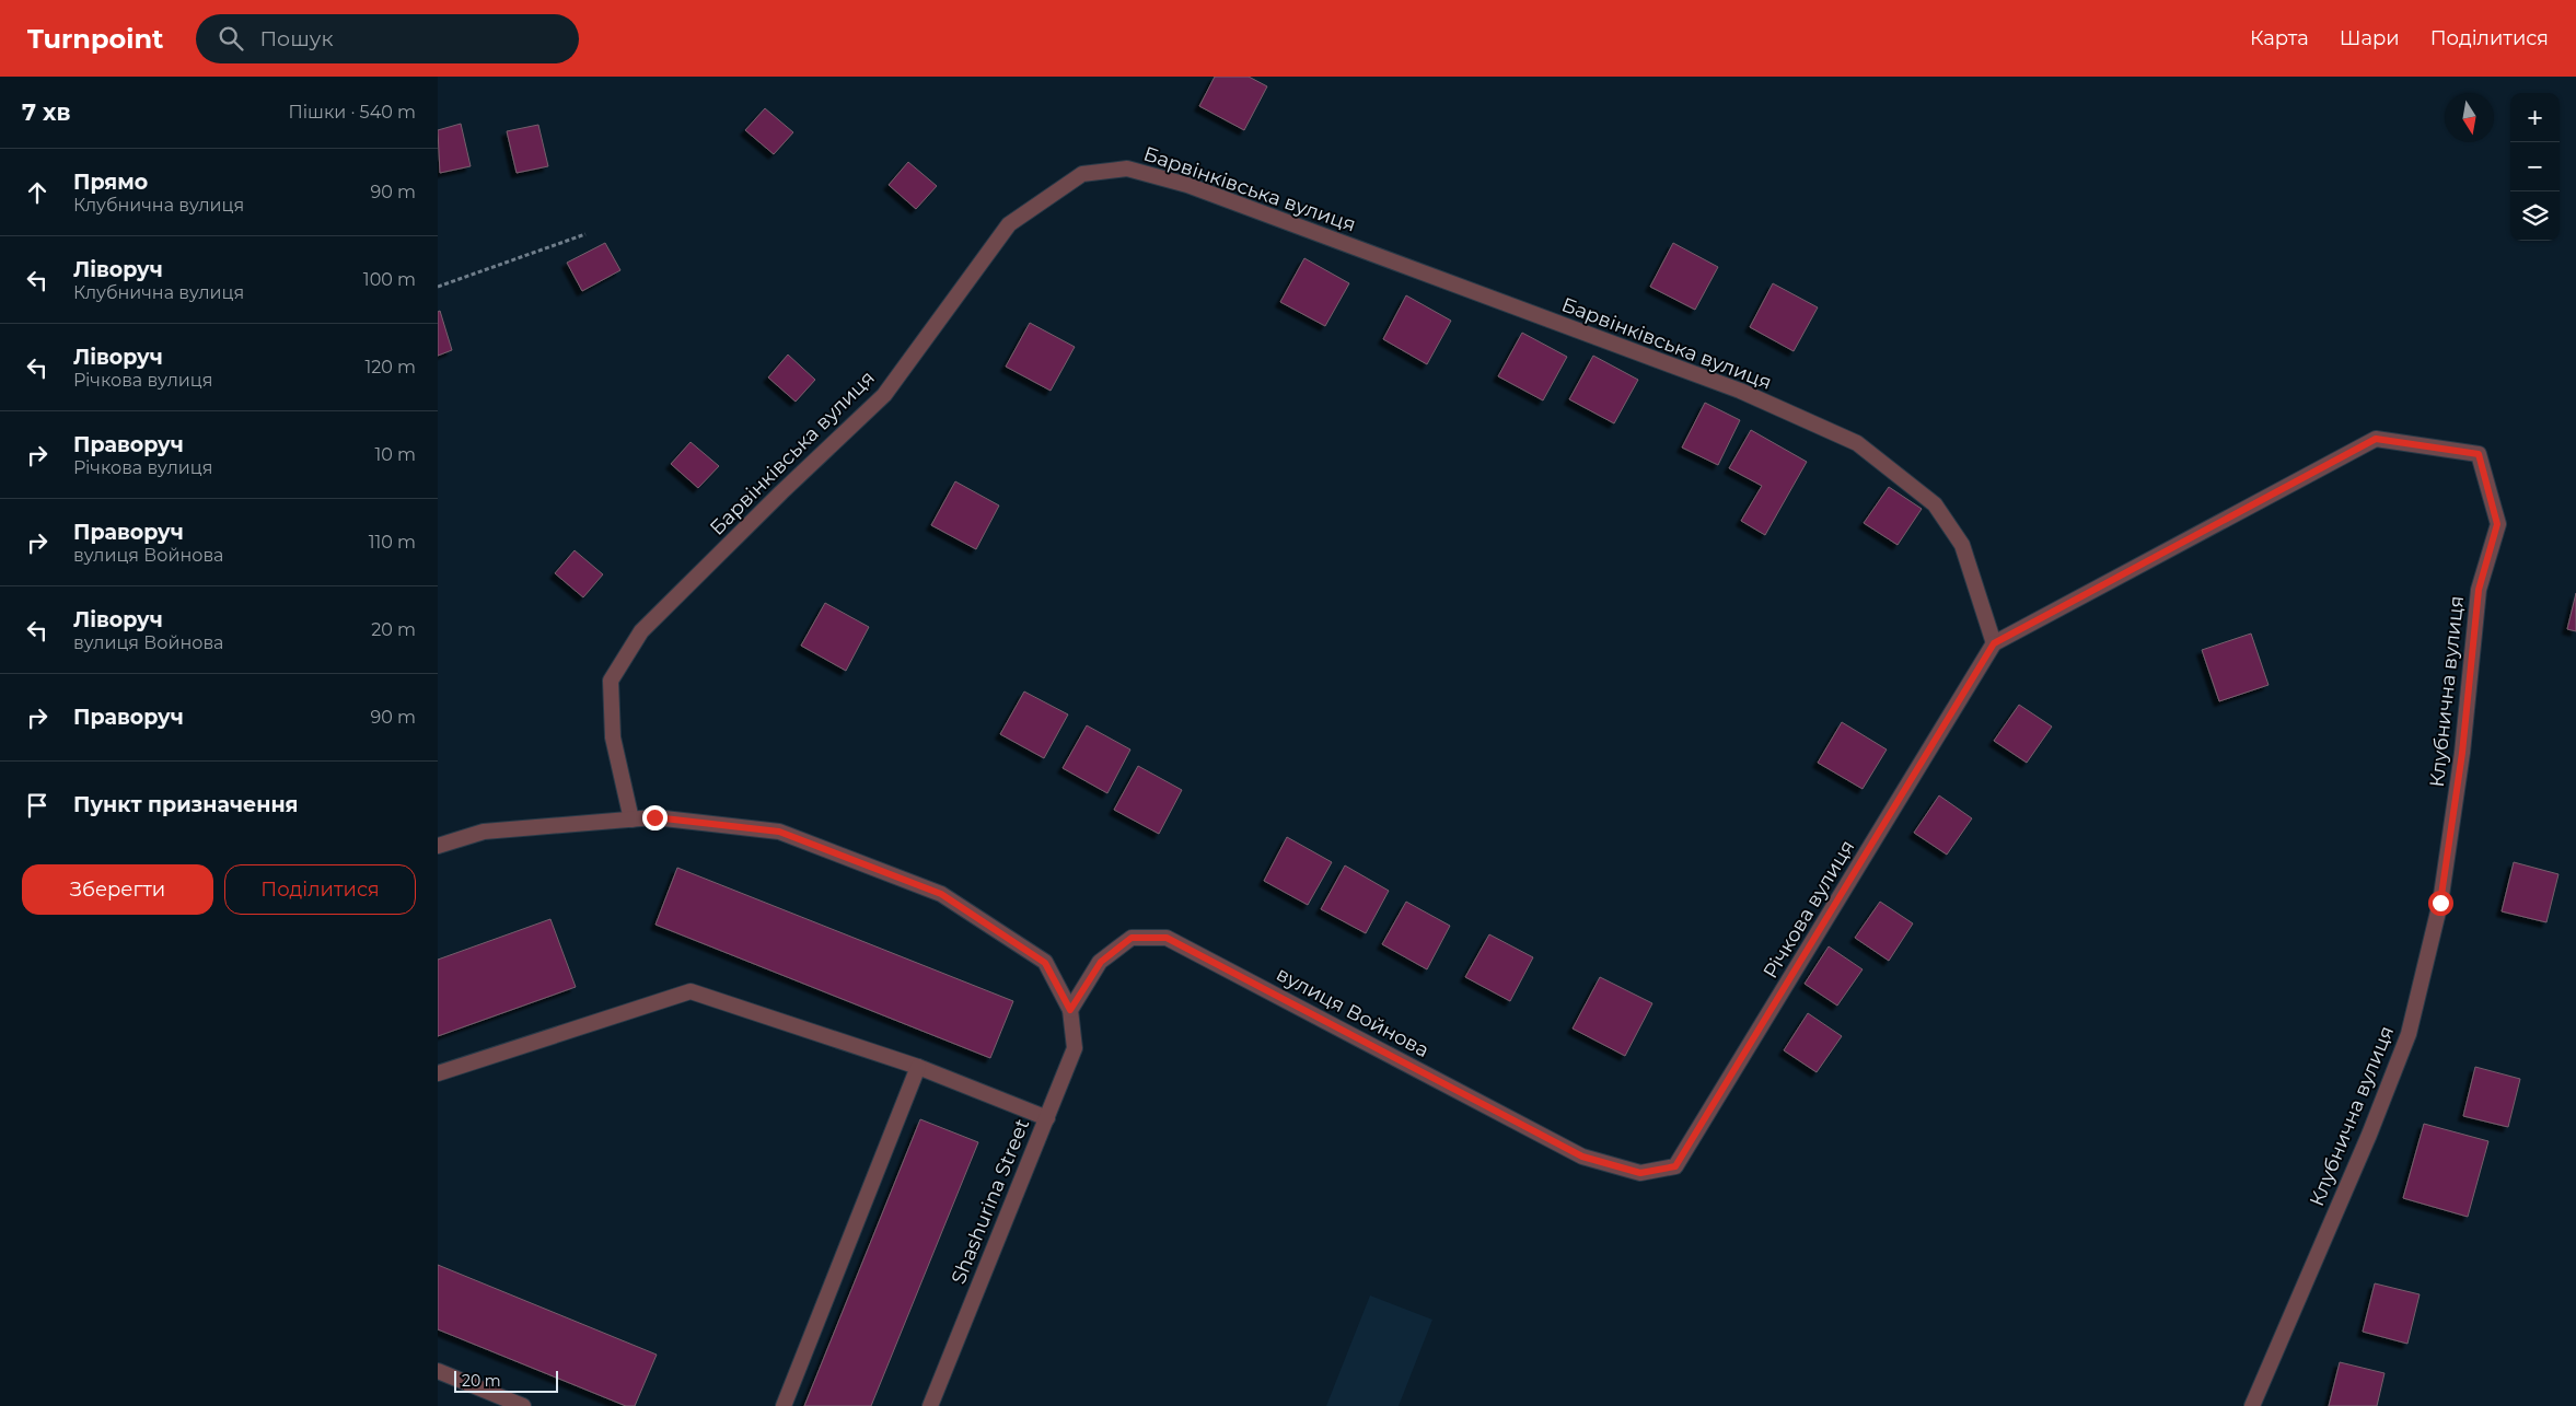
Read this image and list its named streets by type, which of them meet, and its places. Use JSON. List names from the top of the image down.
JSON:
{
  "streets": {
    "street": [
      "Барвінківська вулиця",
      "Клубнична вулиця",
      "Річкова вулиця",
      "вулиця Войнова",
      "Shashurina Street"
    ]
  },
  "crossings": [
    ["Барвінківська вулиця", "Клубнична вулиця"],
    ["Барвінківська вулиця", "Річкова вулиця"],
    ["Клубнична вулиця", "Річкова вулиця"],
    ["Річкова вулиця", "вулиця Войнова"],
    ["вулиця Войнова", "Shashurina Street"]
  ],
  "scale_bar": "20 m",
  "north": "bottom",
  "page": {
    "header": "Turnpoint",
    "search": "Пошук",
    "nav": ["Карта", "Шари", "Поділитися"],
    "heading": ["7 хв", "Пішки · 540 m"],
    "map_buttons": ["+", "−"],
    "list": [
      ["Прямо", "Клубнична вулиця", "90 m"],
      ["Ліворуч", "Клубнична вулиця", "100 m"],
      ["Ліворуч", "Річкова вулиця", "120 m"],
      ["Праворуч", "Річкова вулиця", "10 m"],
      ["Праворуч", "вулиця Войнова", "110 m"],
      ["Ліворуч", "вулиця Войнова", "20 m"],
      ["Праворуч", "90 m"],
      "Пункт призначення"
    ],
    "buttons": ["Зберегти", "Поділитися"],
    "scale": "20 m"
  }
}
